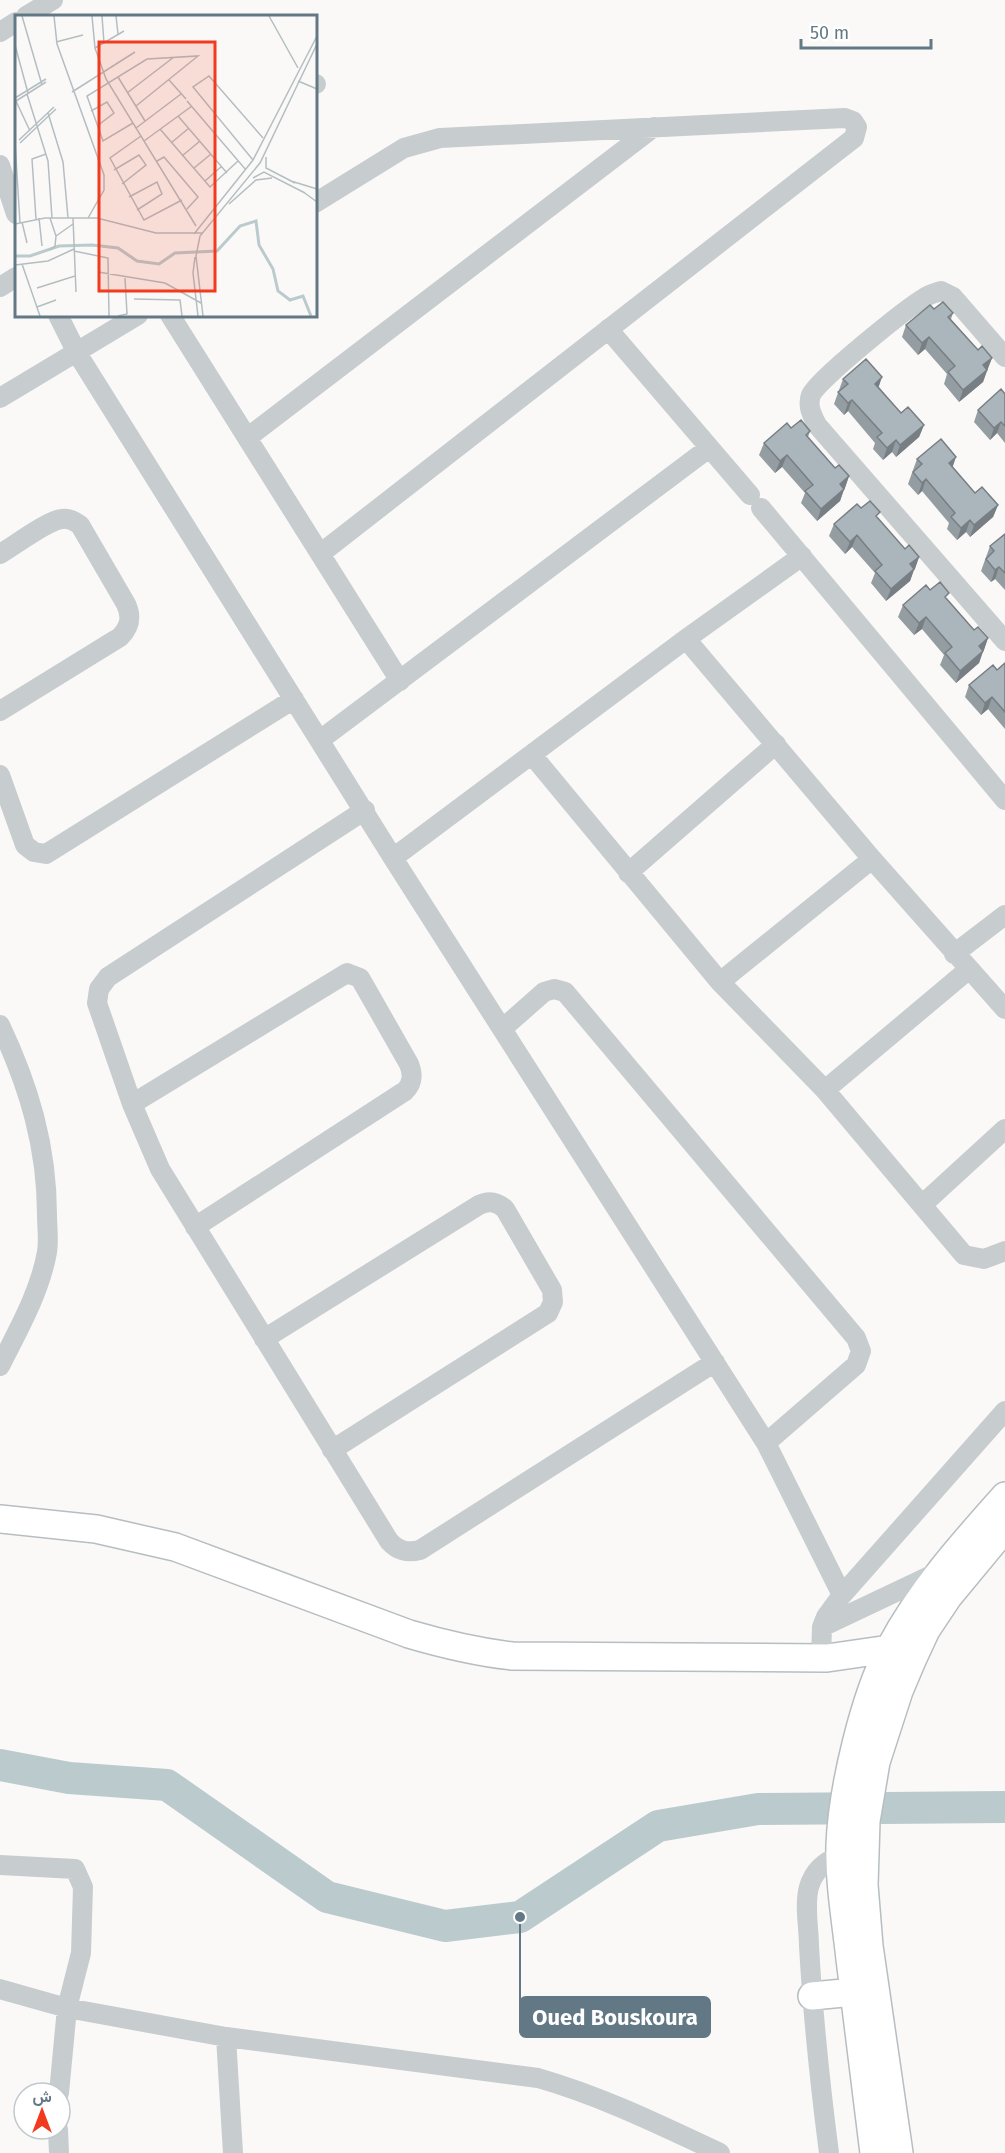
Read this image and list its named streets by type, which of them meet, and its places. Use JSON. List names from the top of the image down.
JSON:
{
  "places": ["Oued Bouskoura"],
  "scale_bar": "50 m",
  "north": "top"
}
